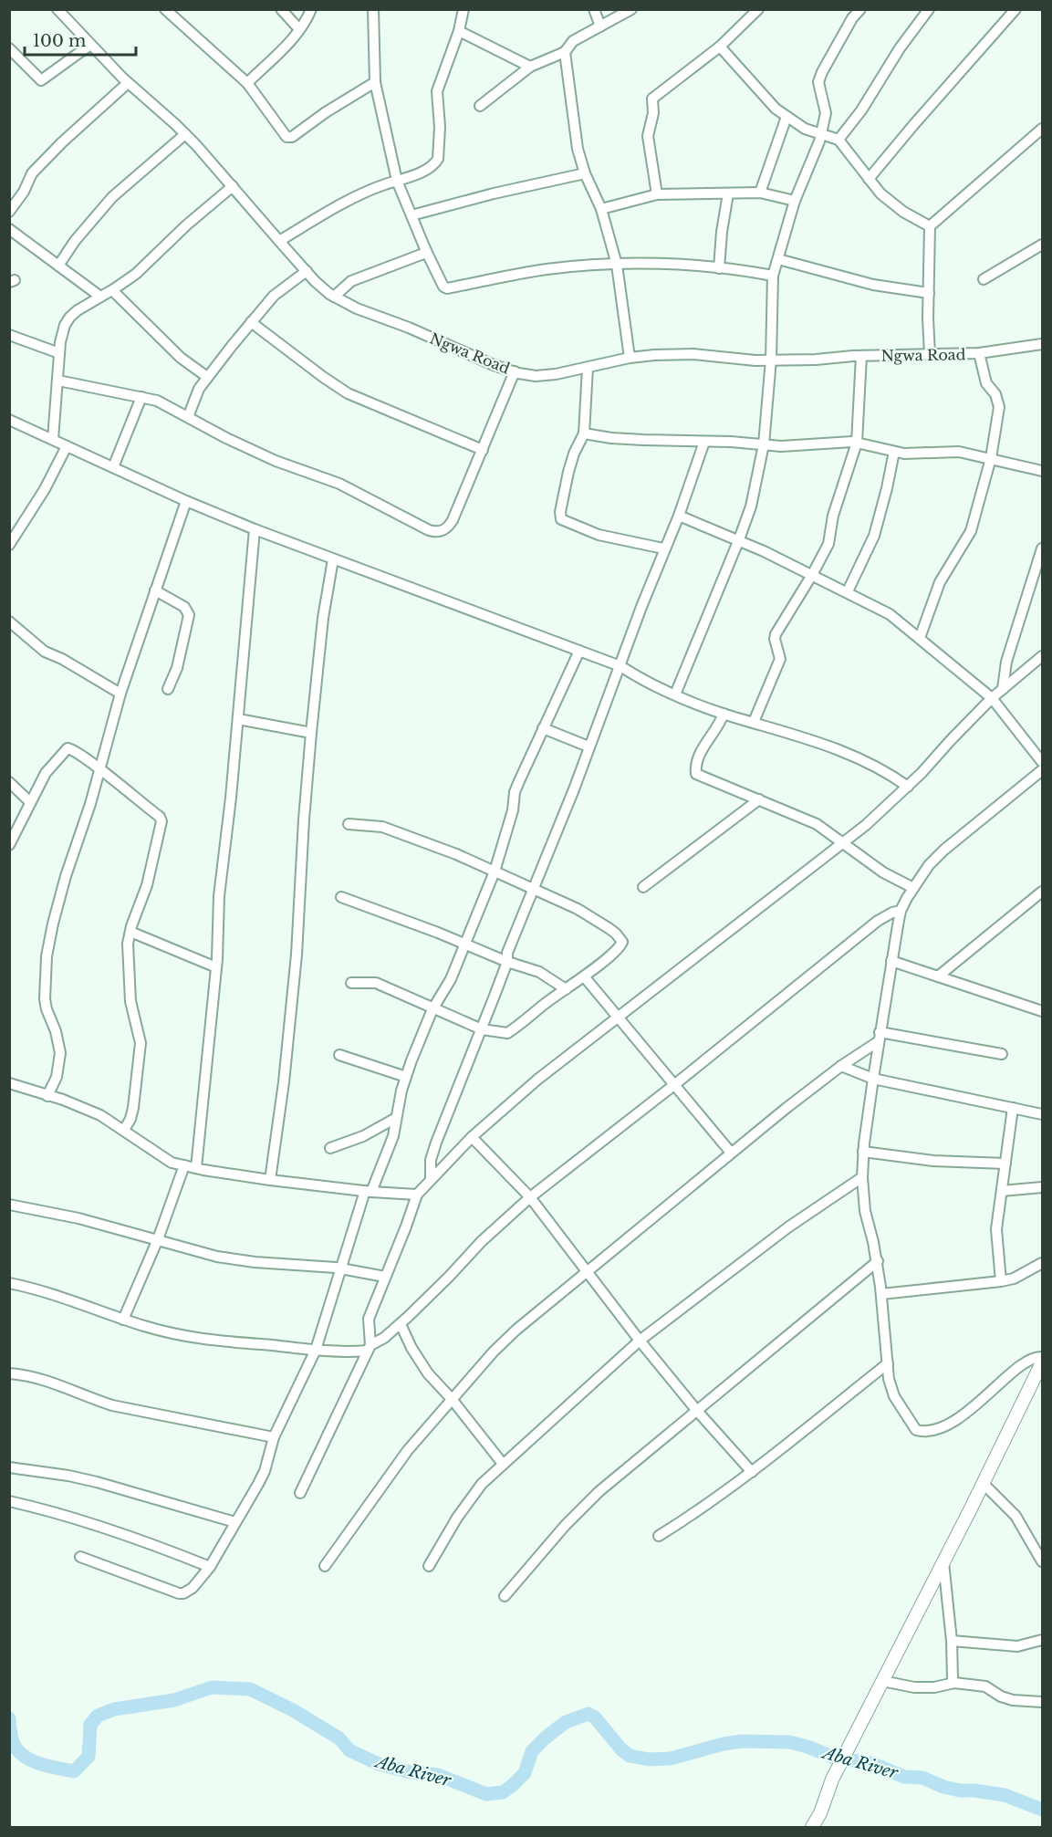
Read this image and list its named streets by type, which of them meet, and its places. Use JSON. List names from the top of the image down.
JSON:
{
  "streets": {
    "street": ["Ngwa Road"]
  },
  "water": ["Aba River"],
  "scale_bar": "100 m"
}
